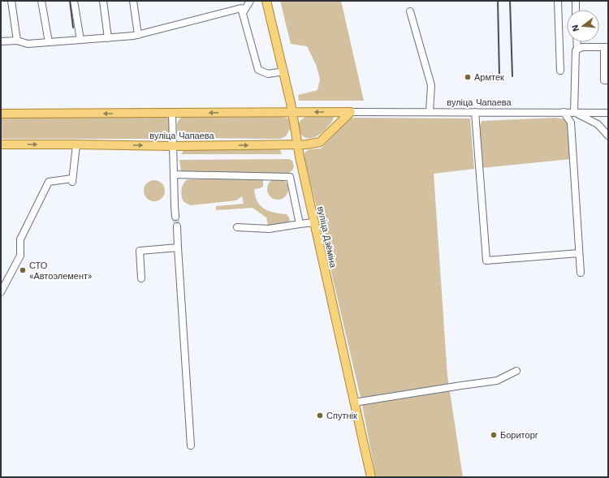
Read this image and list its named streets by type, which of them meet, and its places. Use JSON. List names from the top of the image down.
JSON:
{
  "streets": {
    "main road": ["вуліца Чапаева", "вуліца Дзёміна"]
  },
  "crossings": [
    ["вуліца Чапаева", "вуліца Дзёміна"]
  ],
  "places": [
    "Армтек",
    "СТО «Автоэлемент»",
    "Спутнік",
    "Бориторг"
  ],
  "north": "left"
}
